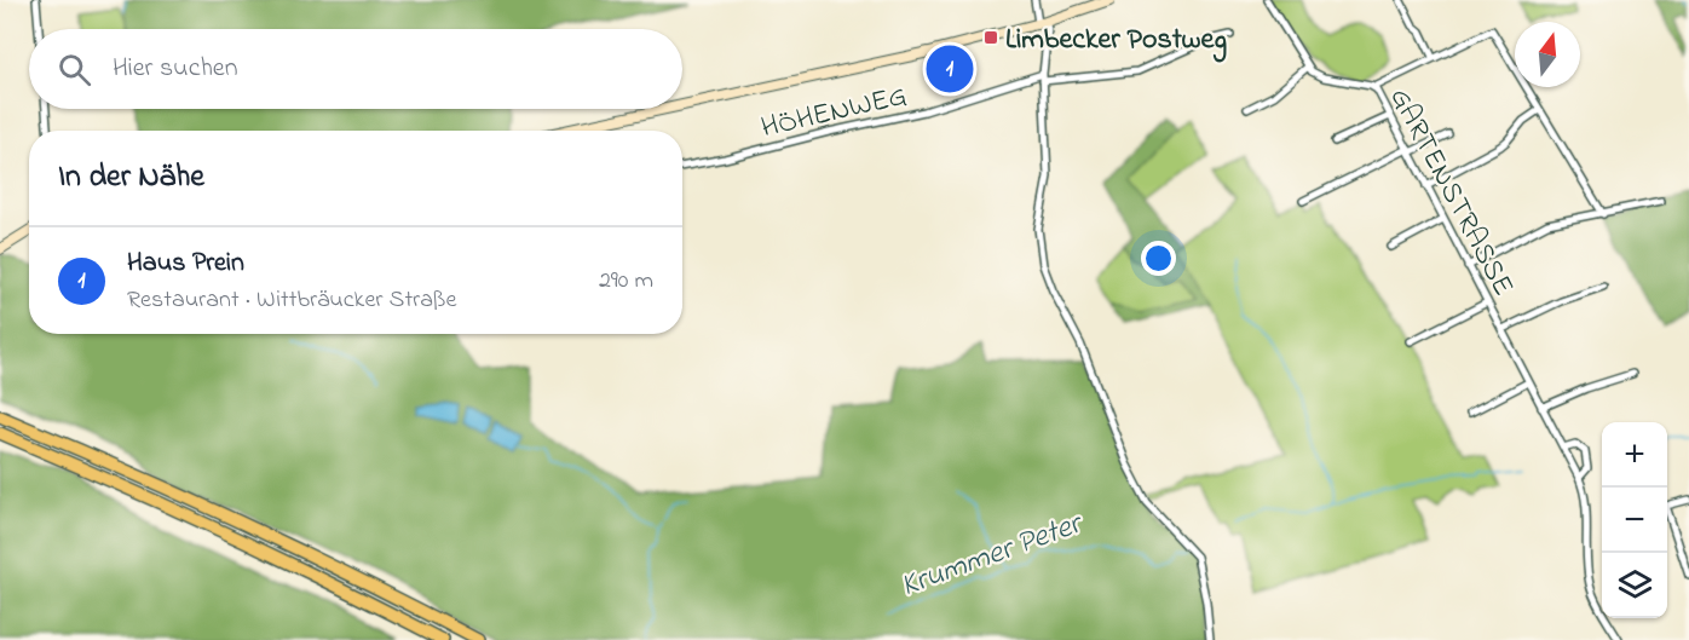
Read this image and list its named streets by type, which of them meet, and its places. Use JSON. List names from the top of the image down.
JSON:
{
  "streets": {
    "street": ["HÖHENWEG", "GARTENSTRASSE"]
  },
  "water": ["Krummer Peter"],
  "places": {
    "transit": ["Limbecker Postweg"]
  },
  "north": "top",
  "page": {
    "search": "Hier suchen",
    "pins": "1",
    "heading": "In der Nähe",
    "list": [
      {
        "mark": "1",
        "name": "Haus Prein",
        "note": "Restaurant · Wittbräucker Straße",
        "value": "290 m"
      }
    ],
    "map_buttons": ["+", "−"]
  }
}
